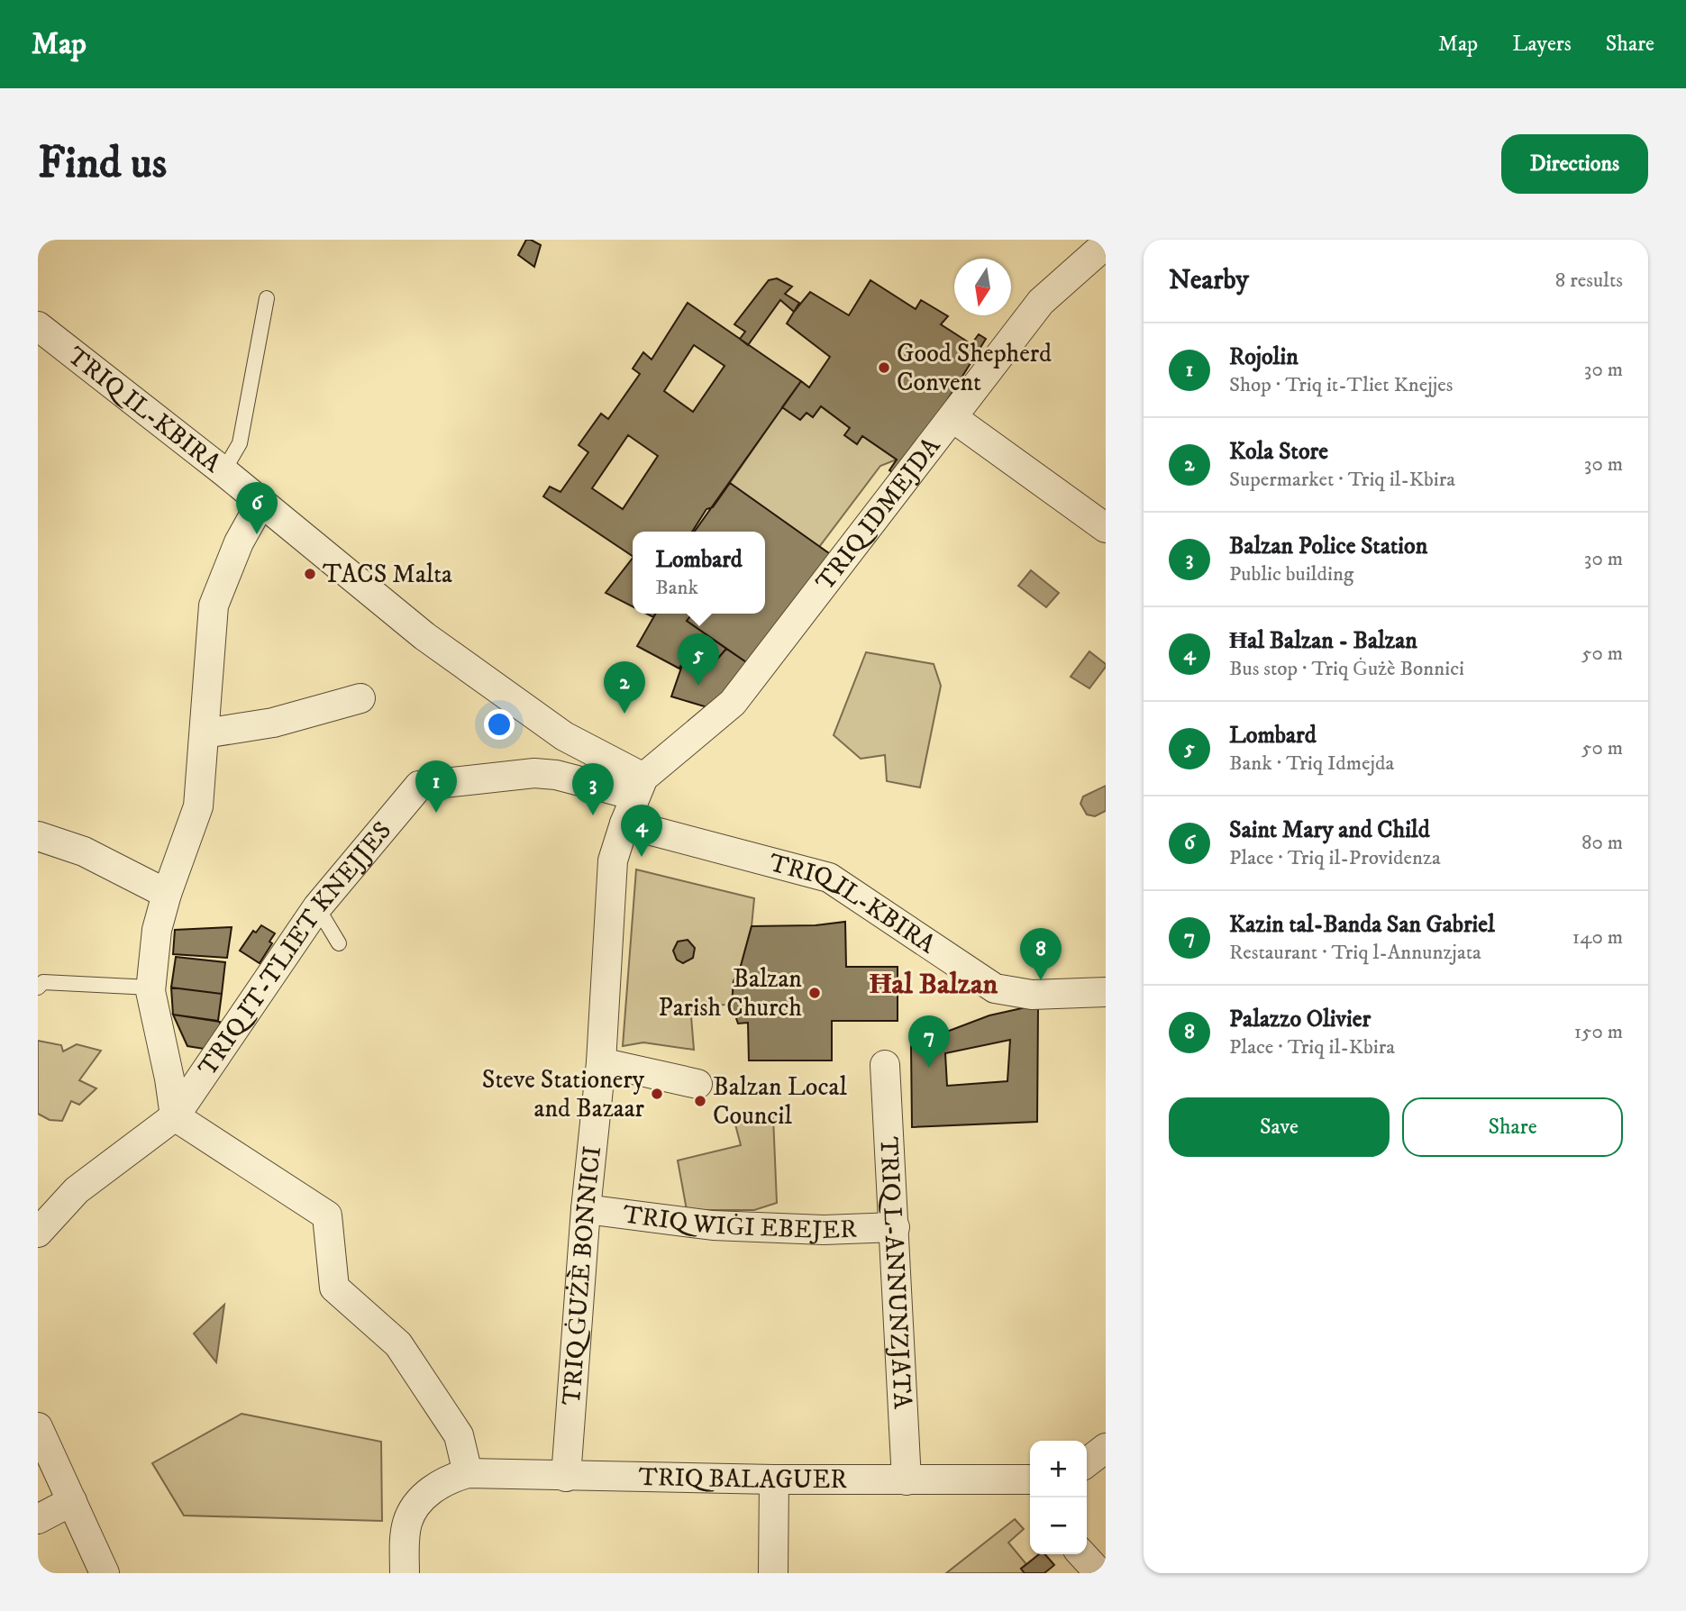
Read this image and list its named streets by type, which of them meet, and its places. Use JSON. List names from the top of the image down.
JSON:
{
  "streets": {
    "street": [
      "TRIQ IL-KBIRA",
      "TRIQ IDMEJDA",
      "TRIQ IT-TLIET KNEJJES",
      "TRIQ WIĠI EBEJER",
      "TRIQ L-ANNUNZJATA",
      "TRIQ ĠUŻÈ BONNICI",
      "TRIQ BALAGUER"
    ]
  },
  "crossings": [
    ["TRIQ IL-KBIRA", "TRIQ IDMEJDA"],
    ["TRIQ IL-KBIRA", "TRIQ IT-TLIET KNEJJES"],
    ["TRIQ IL-KBIRA", "TRIQ ĠUŻÈ BONNICI"],
    ["TRIQ IDMEJDA", "TRIQ IT-TLIET KNEJJES"],
    ["TRIQ IDMEJDA", "TRIQ ĠUŻÈ BONNICI"],
    ["TRIQ IT-TLIET KNEJJES", "TRIQ ĠUŻÈ BONNICI"],
    ["TRIQ WIĠI EBEJER", "TRIQ L-ANNUNZJATA"],
    ["TRIQ WIĠI EBEJER", "TRIQ ĠUŻÈ BONNICI"],
    ["TRIQ L-ANNUNZJATA", "TRIQ BALAGUER"],
    ["TRIQ ĠUŻÈ BONNICI", "TRIQ BALAGUER"]
  ],
  "districts": ["Ħal Balzan"],
  "places": [
    "Good Shepherd Convent",
    "TACS Malta",
    "Balzan Parish Church",
    "Steve Stationery and Bazaar",
    "Balzan Local Council"
  ],
  "north": "bottom",
  "page": {
    "header": "Map",
    "nav": ["Map", "Layers", "Share"],
    "buttons": [
      "Directions",
      ["Save", "Share"]
    ],
    "title": "Find us",
    "heading": ["Nearby", "8 results"],
    "list": [
      {
        "mark": "1",
        "name": "Rojolin",
        "note": "Shop · Triq it-Tliet Knejjes",
        "value": "30 m"
      },
      {
        "mark": "2",
        "name": "Kola Store",
        "note": "Supermarket · Triq il-Kbira",
        "value": "30 m"
      },
      {
        "mark": "3",
        "name": "Balzan Police Station",
        "note": "Public building",
        "value": "30 m"
      },
      {
        "mark": "4",
        "name": "Ħal Balzan - Balzan",
        "note": "Bus stop · Triq Ġużè Bonnici",
        "value": "50 m"
      },
      {
        "mark": "5",
        "name": "Lombard",
        "note": "Bank · Triq Idmejda",
        "value": "50 m"
      },
      {
        "mark": "6",
        "name": "Saint Mary and Child",
        "note": "Place · Triq il-Providenza",
        "value": "80 m"
      },
      {
        "mark": "7",
        "name": "Kazin tal-Banda San Gabriel",
        "note": "Restaurant · Triq l-Annunzjata",
        "value": "140 m"
      },
      {
        "mark": "8",
        "name": "Palazzo Olivier",
        "note": "Place · Triq il-Kbira",
        "value": "150 m"
      }
    ],
    "pins": [
      "6",
      "5",
      "2",
      "1",
      "3",
      "4",
      "8",
      "7"
    ],
    "popup": ["Lombard", "Bank"],
    "map_buttons": ["+", "−"]
  }
}
